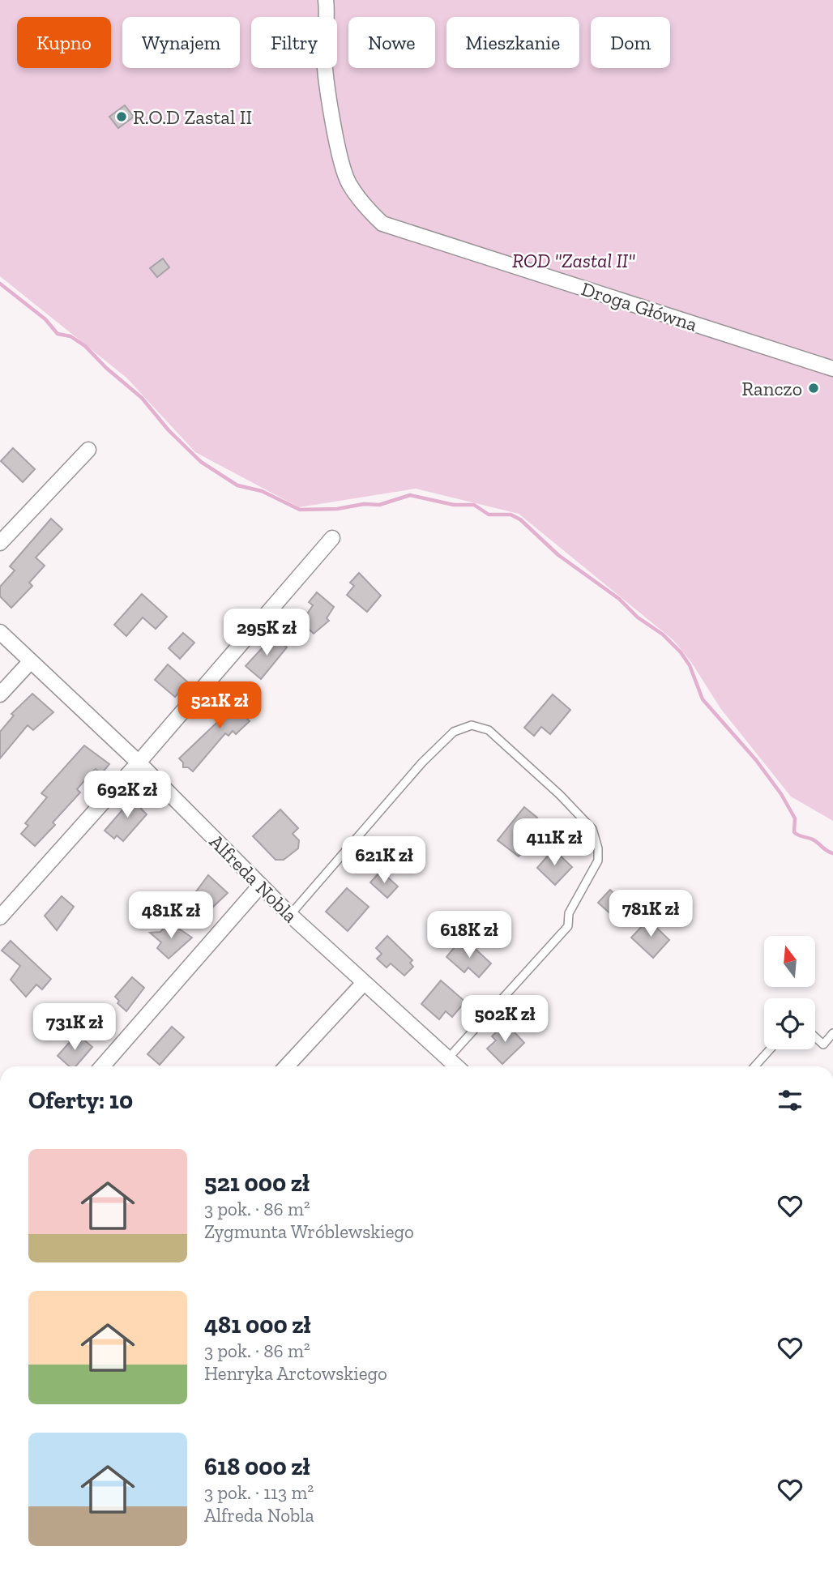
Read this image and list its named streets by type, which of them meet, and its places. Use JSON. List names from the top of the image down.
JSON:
{
  "streets": {
    "street": ["Droga Główna", "Alfreda Nobla"]
  },
  "parks": ["ROD \"Zastal II\""],
  "places": ["R.O.D Zastal II", "Ranczo"],
  "north": "top",
  "page": {
    "chip": [
      "Kupno",
      "Wynajem",
      "Filtry",
      "Nowe",
      "Mieszkanie",
      "Dom"
    ],
    "price": [
      "295K zł",
      "521K zł",
      "692K zł",
      "411K zł",
      "621K zł",
      "781K zł",
      "481K zł",
      "618K zł",
      "502K zł",
      "731K zł"
    ],
    "heading": "Oferty: 10",
    "list": [
      {
        "name": "521 000 zł",
        "note": "3 pok. · 86 m² · Zygmunta Wróblewskiego"
      },
      {
        "name": "481 000 zł",
        "note": "3 pok. · 86 m² · Henryka Arctowskiego"
      },
      {
        "name": "618 000 zł",
        "note": "3 pok. · 113 m² · Alfreda Nobla"
      }
    ]
  }
}
